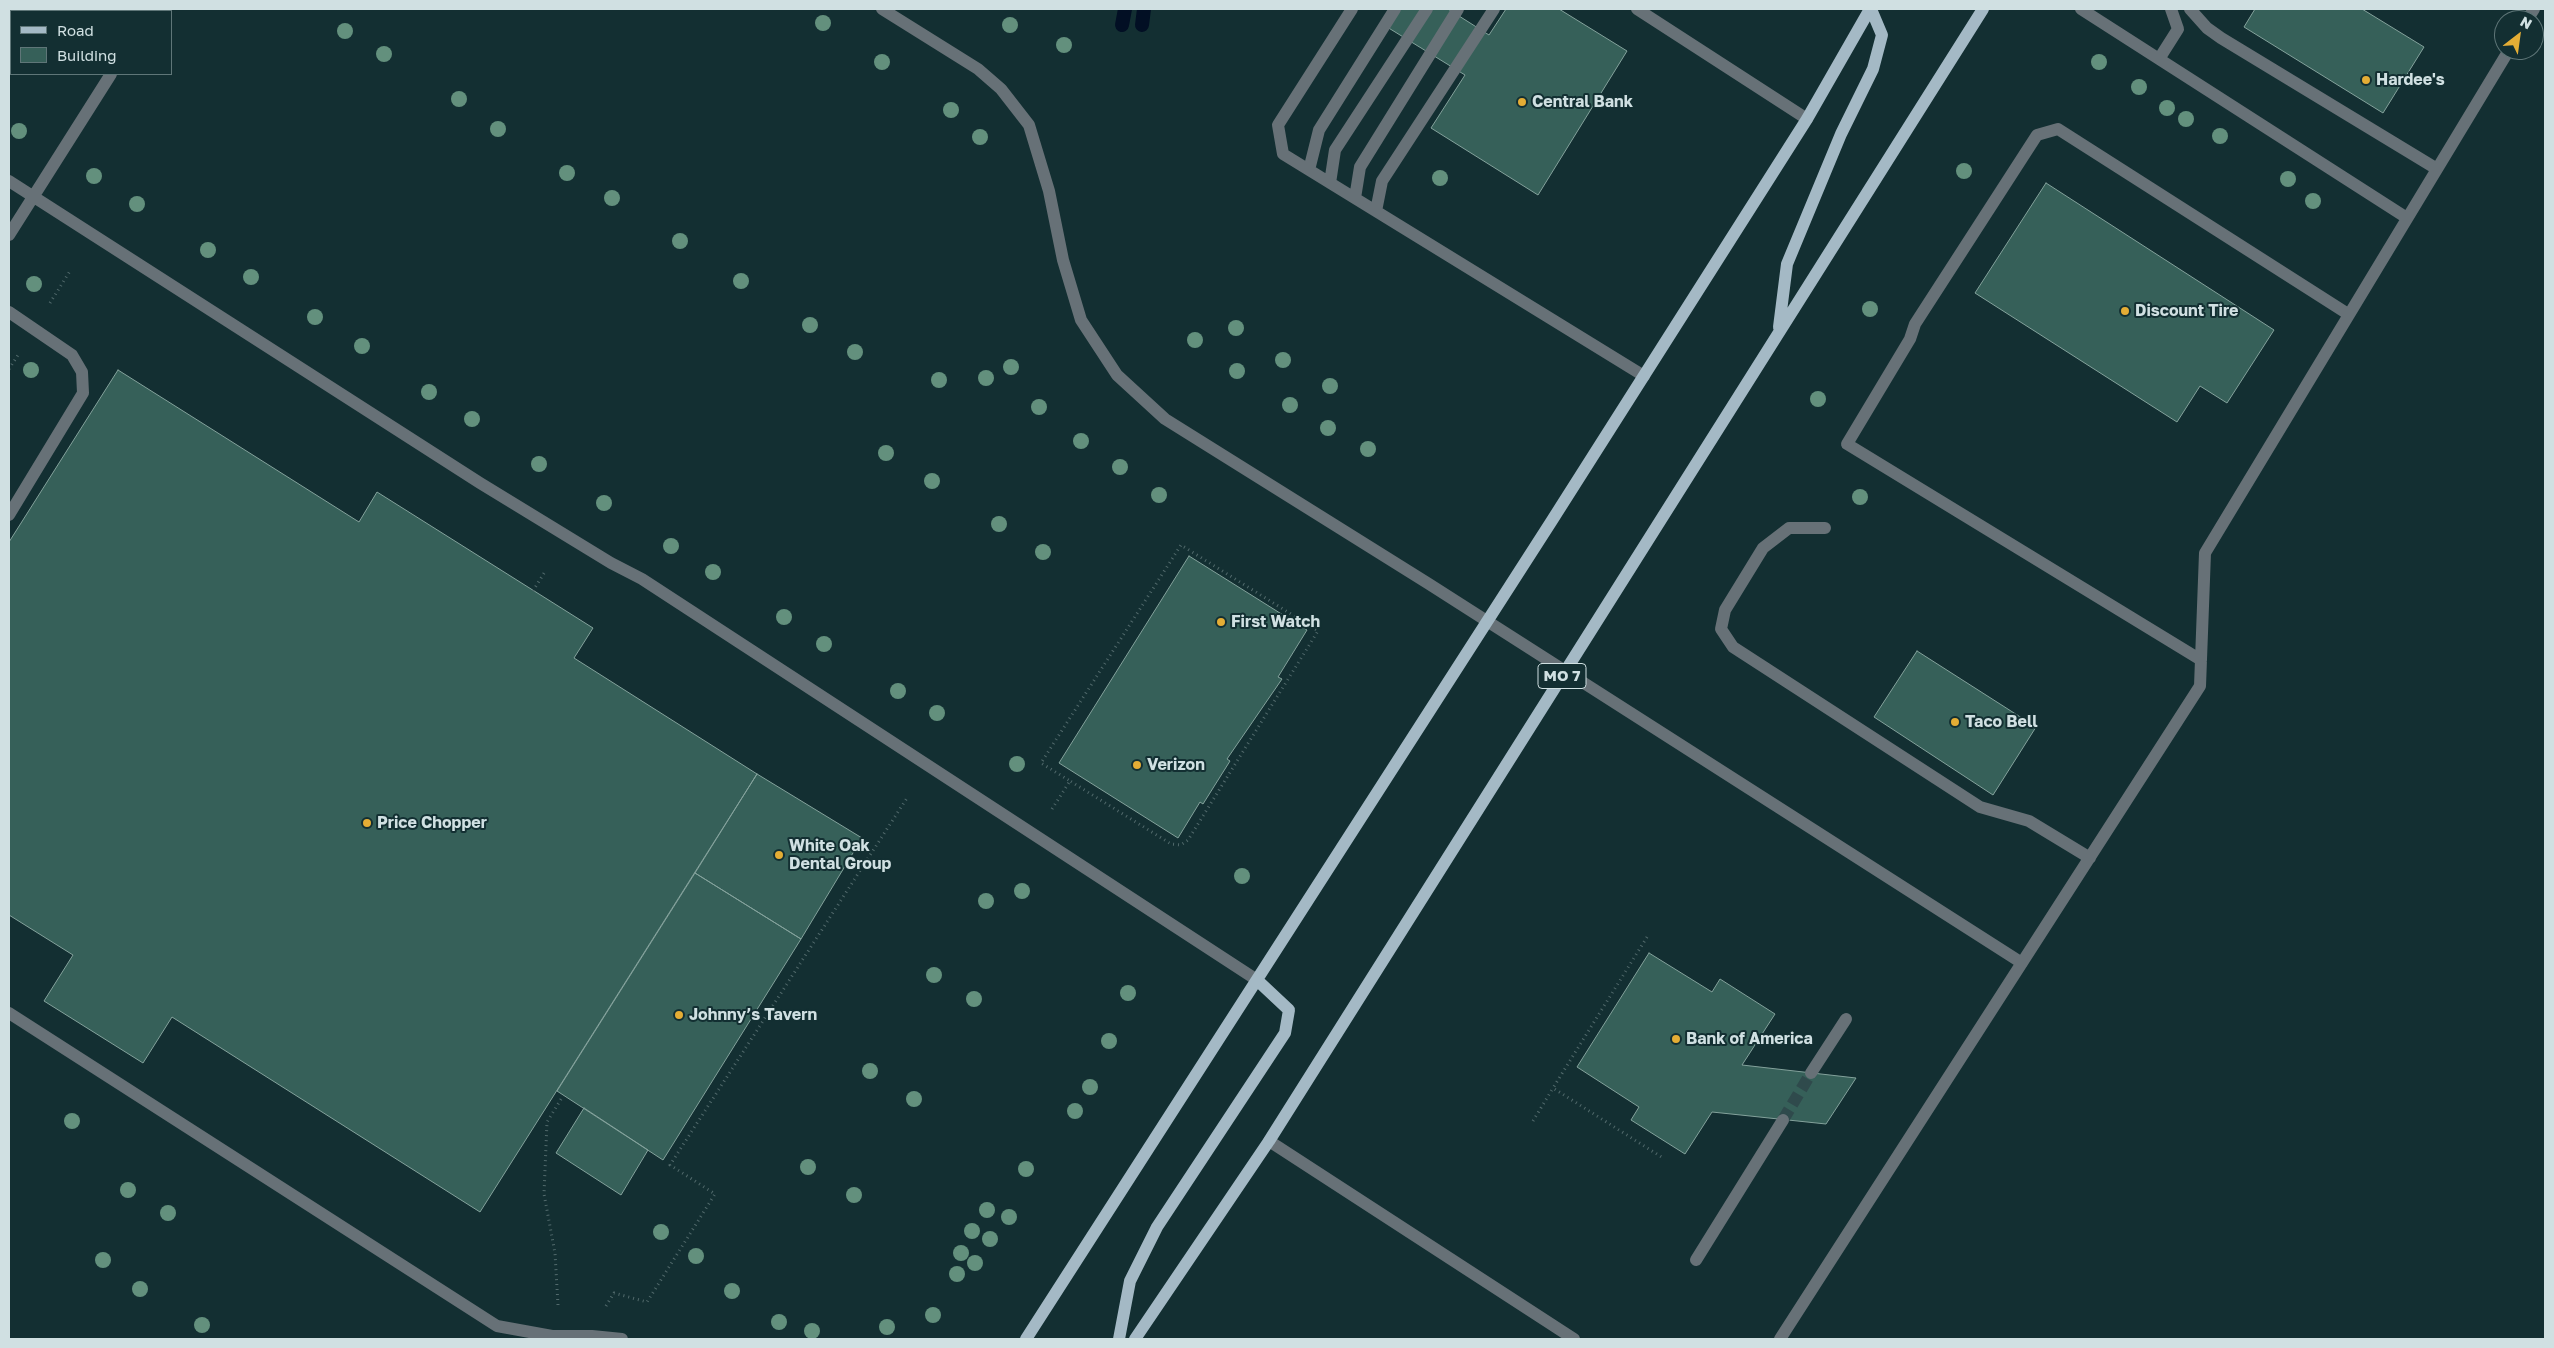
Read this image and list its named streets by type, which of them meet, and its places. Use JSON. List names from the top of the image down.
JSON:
{
  "streets": {
    "main road": ["MO 7"]
  },
  "places": [
    "Hardee's",
    "Central Bank",
    "Discount Tire",
    "First Watch",
    "Taco Bell",
    "Verizon",
    "Price Chopper",
    "White Oak Dental Group",
    "Johnny’s Tavern",
    "Bank of America"
  ],
  "legend": ["Road", "Building"],
  "north": "top right"
}
